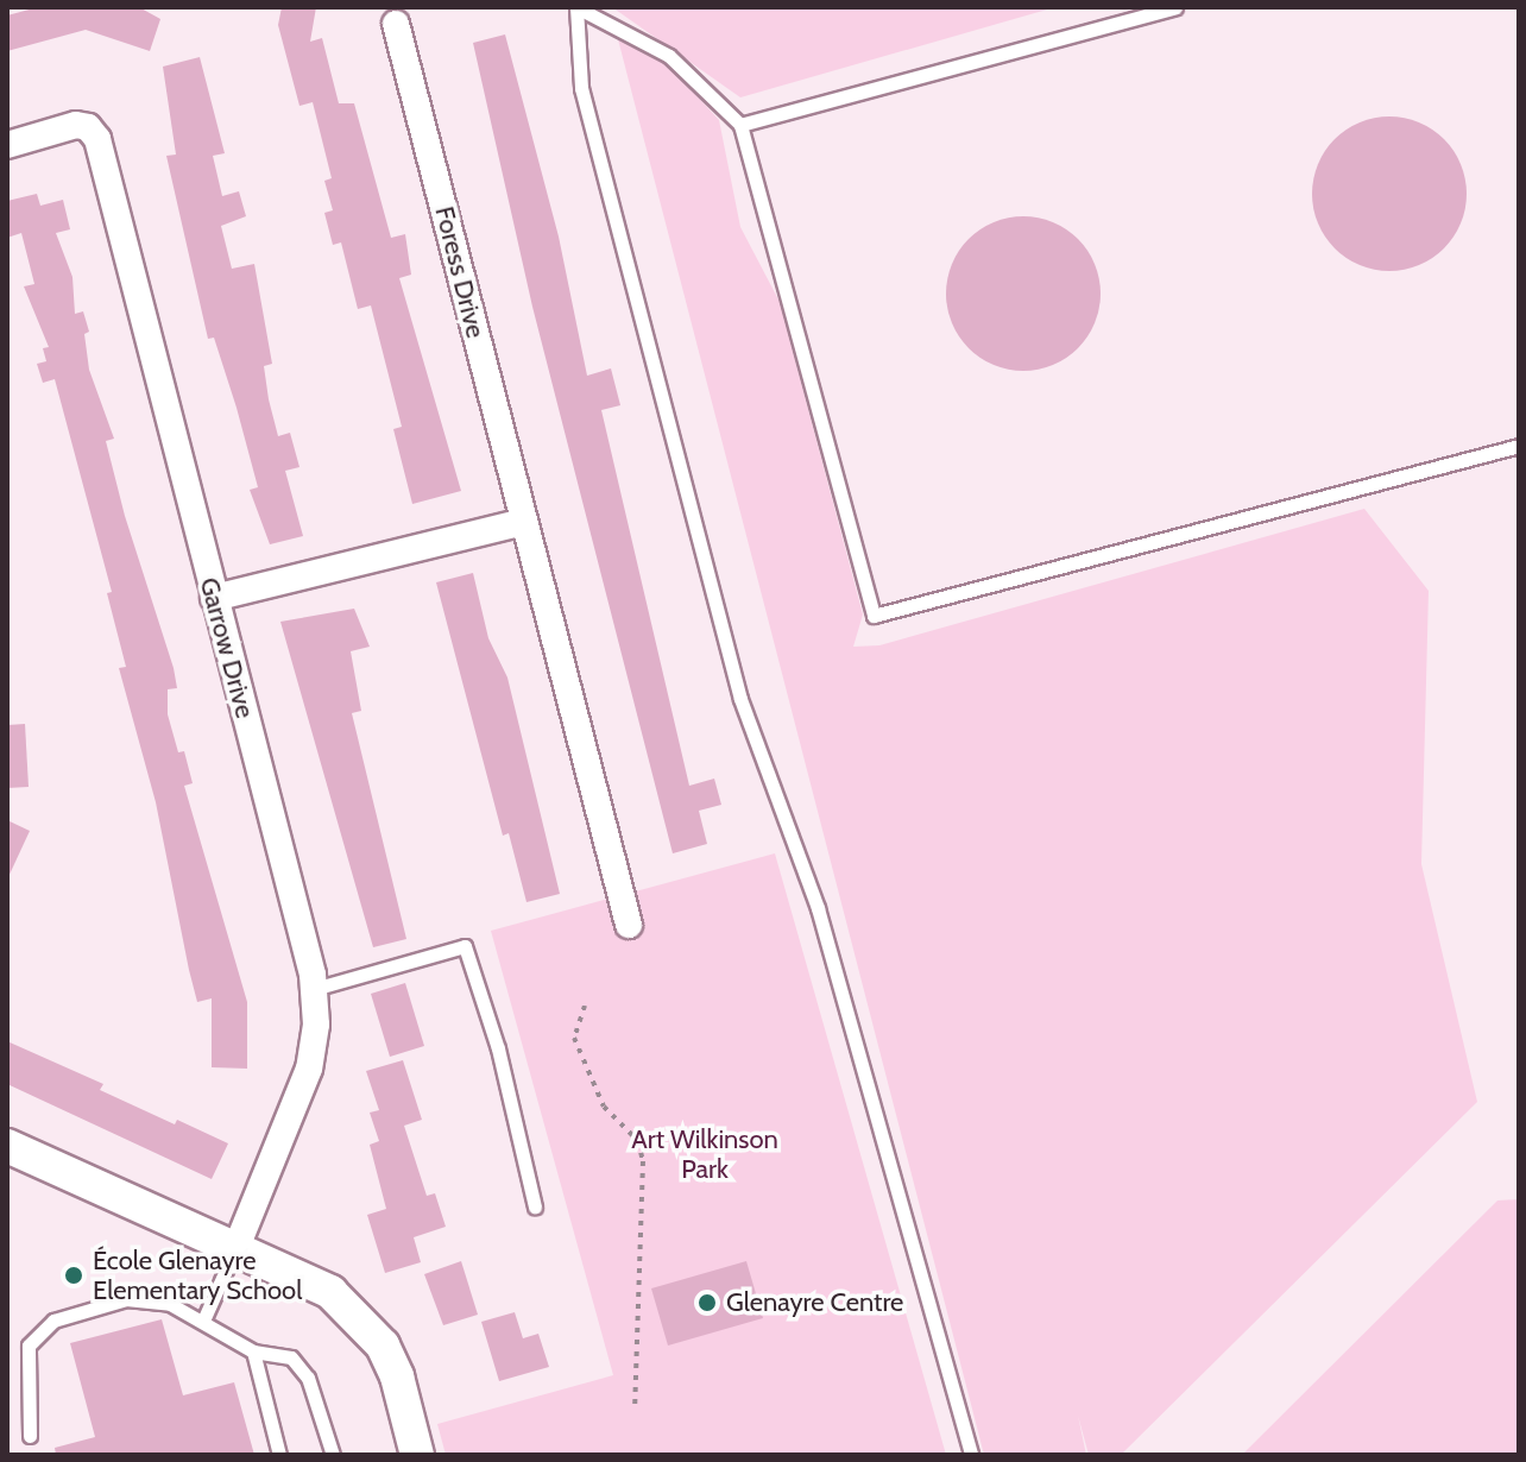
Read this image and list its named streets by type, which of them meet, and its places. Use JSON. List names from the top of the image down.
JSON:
{
  "streets": {
    "street": ["Foress Drive", "Garrow Drive"]
  },
  "parks": ["Art Wilkinson Park"],
  "places": ["École Glenayre Elementary School", "Glenayre Centre"]
}
